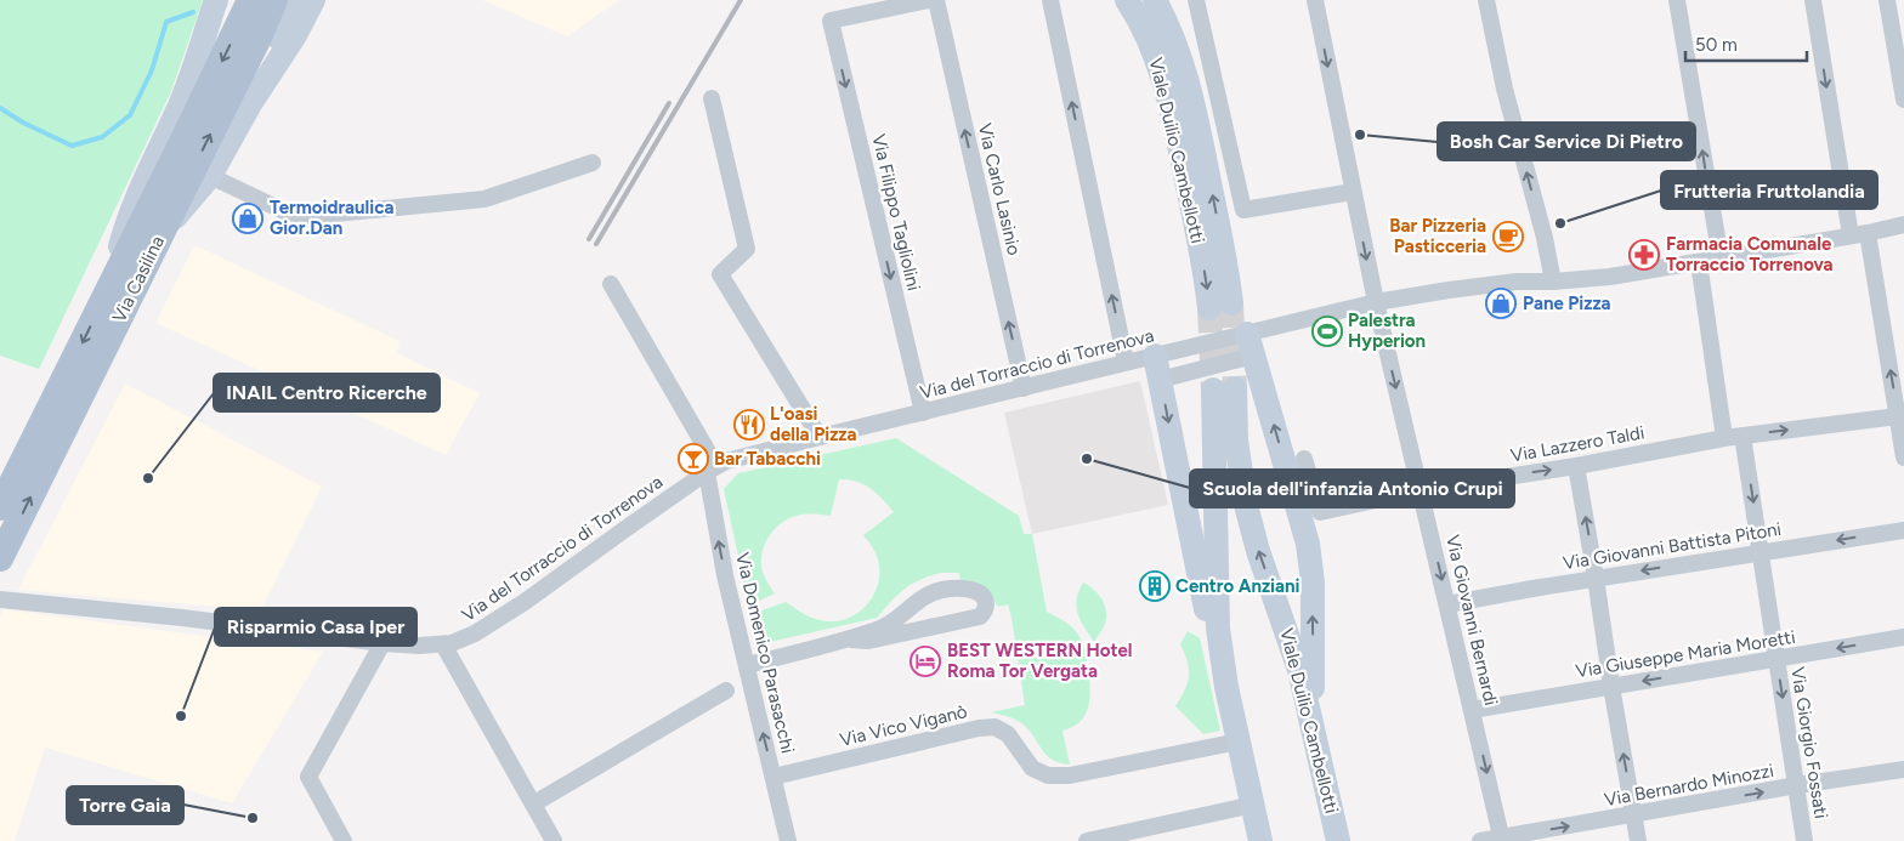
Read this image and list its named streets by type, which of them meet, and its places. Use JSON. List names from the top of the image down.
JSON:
{
  "streets": {
    "main road": ["Viale Duilio Cambellotti", "Via Casilina"],
    "street": [
      "Via Carlo Lasinio",
      "Via Filippo Tagliolini",
      "Via del Torraccio di Torrenova",
      "Via Lazzero Taldi",
      "Via Giovanni Battista Pitoni",
      "Via Giovanni Bernardi",
      "Via Domenico Parasacchi",
      "Via Giuseppe Maria Moretti",
      "Via Vico Viganò",
      "Via Giorgio Fossati",
      "Via Bernardo Minozzi"
    ]
  },
  "crossings": [
    ["Viale Duilio Cambellotti", "Via Vico Viganò"],
    ["Via Carlo Lasinio", "Via del Torraccio di Torrenova"],
    ["Via Filippo Tagliolini", "Via del Torraccio di Torrenova"],
    ["Via del Torraccio di Torrenova", "Via Giovanni Bernardi"],
    ["Via del Torraccio di Torrenova", "Via Domenico Parasacchi"],
    ["Via Lazzero Taldi", "Via Giovanni Bernardi"],
    ["Via Lazzero Taldi", "Via Giorgio Fossati"],
    ["Via Giovanni Battista Pitoni", "Via Giovanni Bernardi"],
    ["Via Giovanni Battista Pitoni", "Via Giorgio Fossati"],
    ["Via Giovanni Bernardi", "Via Giuseppe Maria Moretti"],
    ["Via Giovanni Bernardi", "Via Bernardo Minozzi"],
    ["Via Domenico Parasacchi", "Via Vico Viganò"],
    ["Via Giuseppe Maria Moretti", "Via Giorgio Fossati"],
    ["Via Giorgio Fossati", "Via Bernardo Minozzi"]
  ],
  "one_way": [
    "Via Filippo Tagliolini",
    "Via Lazzero Taldi",
    "Via Giovanni Battista Pitoni",
    "Via Giovanni Bernardi",
    "Via Domenico Parasacchi",
    "Via Giuseppe Maria Moretti",
    "Via Giorgio Fossati",
    "Via Bernardo Minozzi"
  ],
  "places": {
    "other": [
      "Bosh Car Service Di Pietro",
      "Frutteria Fruttolandia",
      "Scuola dell'infanzia Antonio Crupi",
      "INAIL Centro Ricerche",
      "Risparmio Casa Iper",
      "Torre Gaia"
    ],
    "shop": ["Termoidraulica Gior.Dan", "Pane Pizza"],
    "cafe": ["Bar Pizzeria Pasticceria"],
    "pharmacy": ["Farmacia Comunale Torraccio Torrenova"],
    "sports": ["Palestra Hyperion"],
    "restaurant": ["L'oasi della Pizza"],
    "bar": ["Bar Tabacchi"],
    "building": ["Centro Anziani"],
    "hotel": ["BEST WESTERN Hotel Roma Tor Vergata"]
  },
  "scale_bar": "50 m"
}
